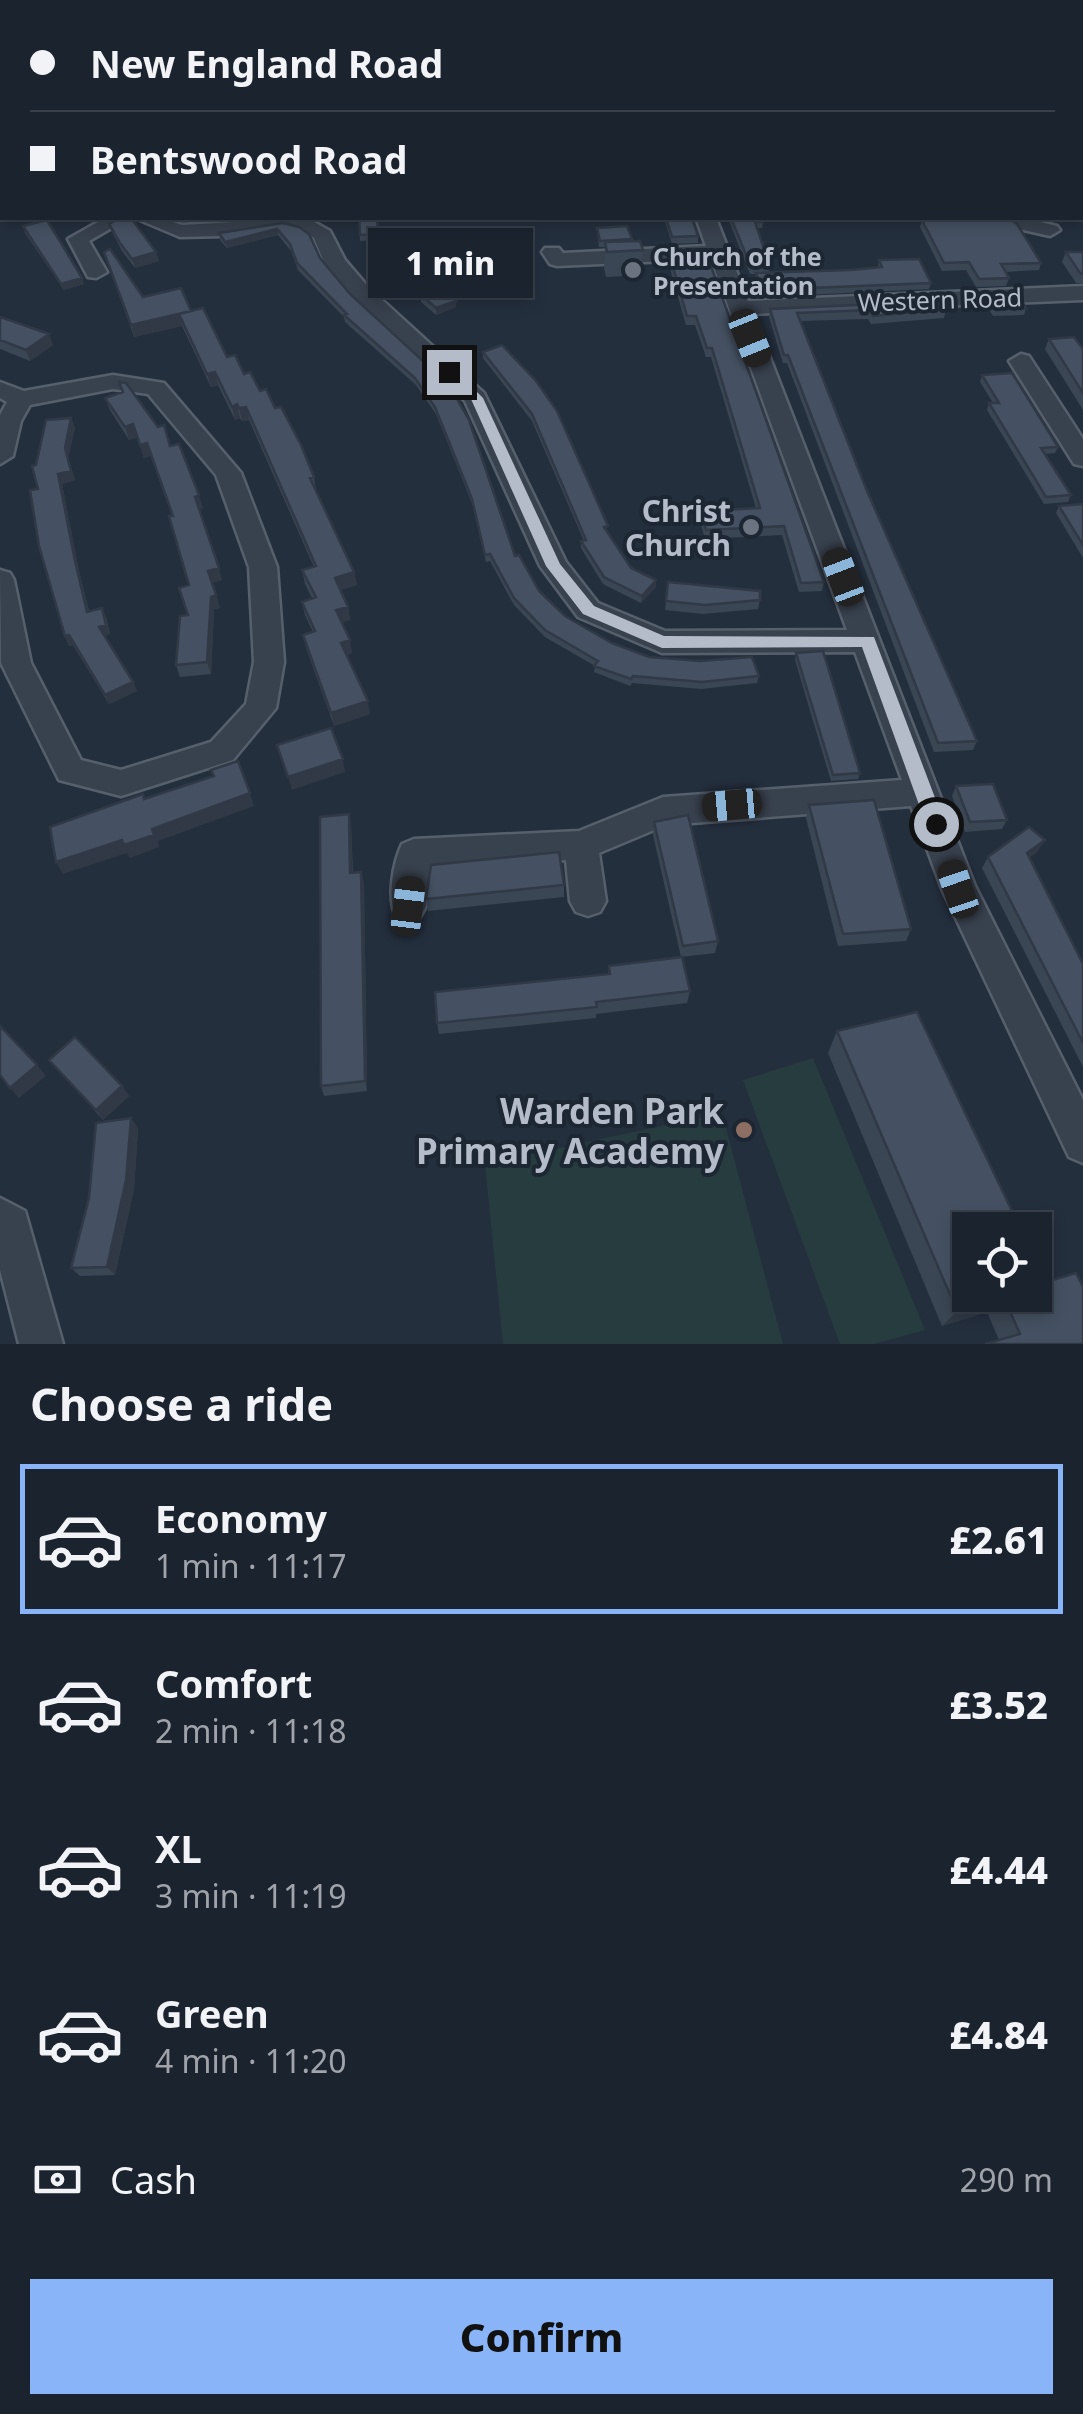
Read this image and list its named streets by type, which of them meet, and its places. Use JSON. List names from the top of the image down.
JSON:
{
  "streets": {
    "street": ["Western Road"]
  },
  "places": ["Church of the Presentation", "Christ Church", "Warden Park Primary Academy"],
  "page": {
    "banner": ["New England Road", "Bentswood Road"],
    "bubble": "1 min",
    "heading": "Choose a ride",
    "list": [
      {
        "name": "Economy",
        "note": "1 min · 11:17",
        "value": "£2.61"
      },
      {
        "name": "Comfort",
        "note": "2 min · 11:18",
        "value": "£3.52"
      },
      {
        "name": "XL",
        "note": "3 min · 11:19",
        "value": "£4.44"
      },
      {
        "name": "Green",
        "note": "4 min · 11:20",
        "value": "£4.84"
      }
    ],
    "pay": ["Cash", "290 m"],
    "buttons": "Confirm"
  }
}
